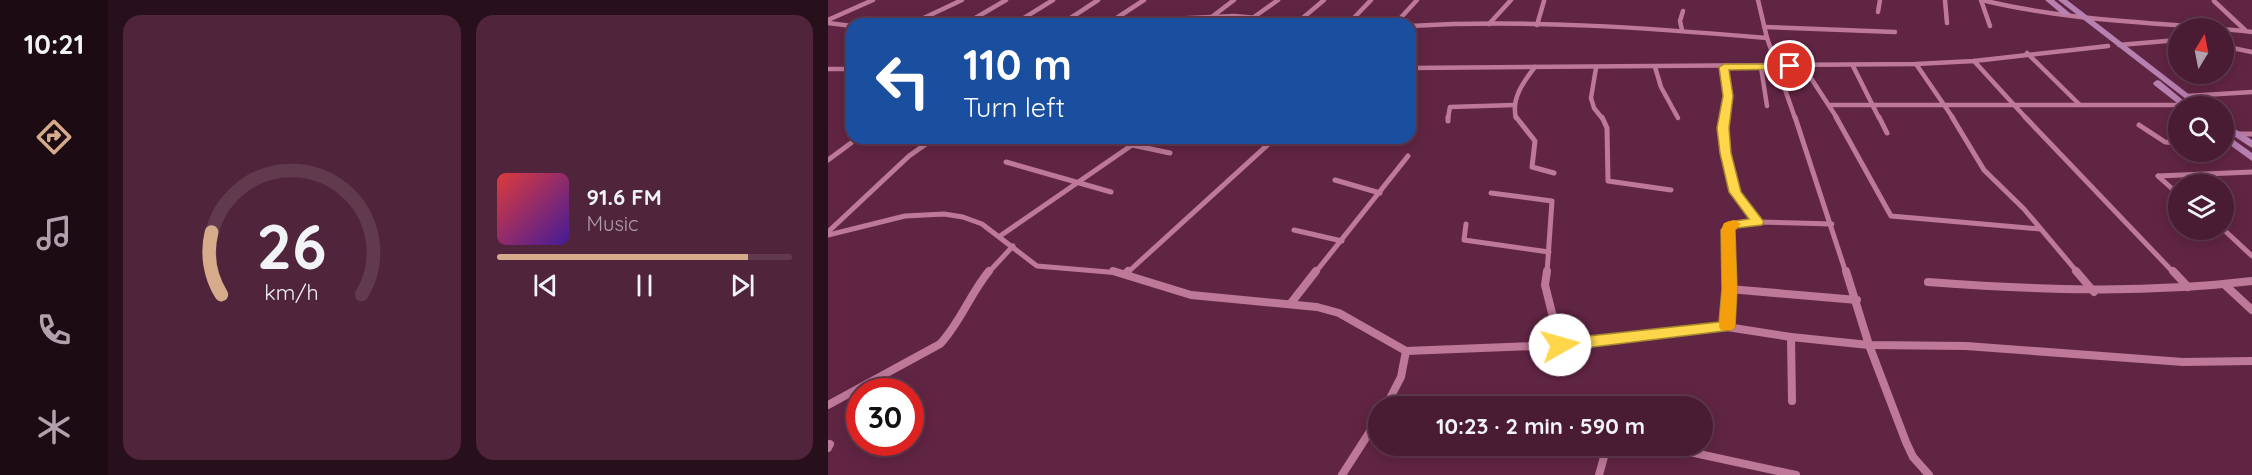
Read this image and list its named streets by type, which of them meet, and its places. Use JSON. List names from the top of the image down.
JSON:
{
  "north": "top",
  "page": {
    "tabs": "10:21",
    "turn": ["110 m", "Turn left"],
    "song": ["91.6 FM", "Music"],
    "limit": "30",
    "trip": "10:23 · 2 min · 590 m",
    "gauge": ["26", "km/h"]
  }
}
